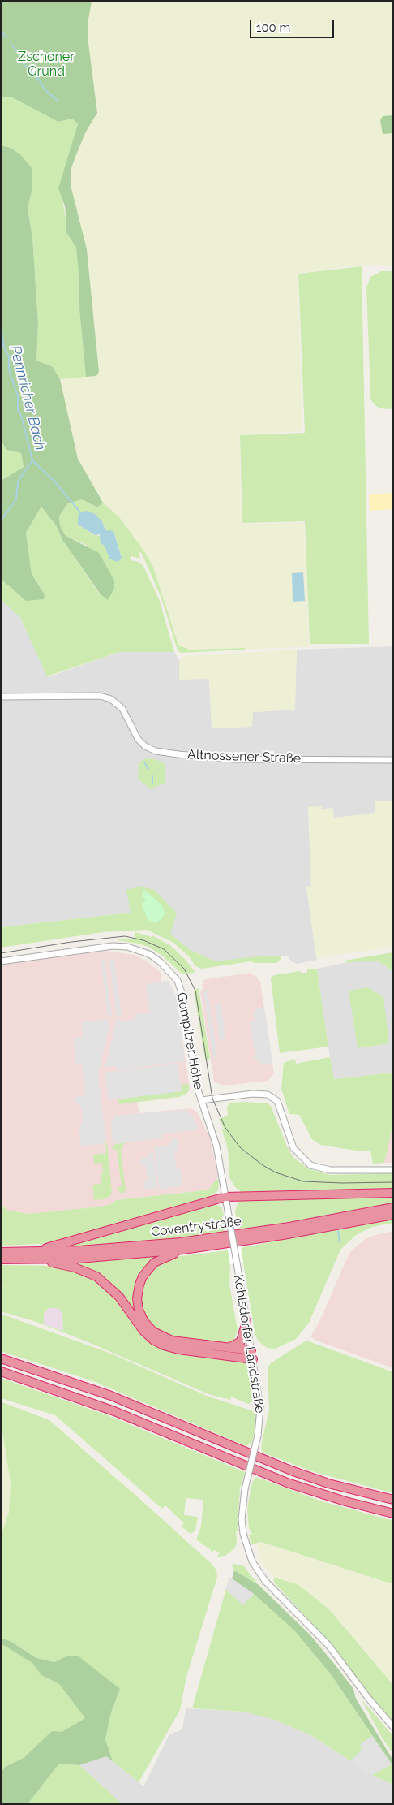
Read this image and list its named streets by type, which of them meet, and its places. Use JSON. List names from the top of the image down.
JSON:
{
  "streets": {
    "highway": ["Coventrystraße"],
    "street": ["Altnossener Straße", "Gompitzer Höhe", "Kohlsdorfer Landstraße"]
  },
  "crossings": [
    ["Gompitzer Höhe", "Kohlsdorfer Landstraße"]
  ],
  "water": ["Pennricher Bach"],
  "parks": ["Zschoner Grund"],
  "scale_bar": "100 m"
}
